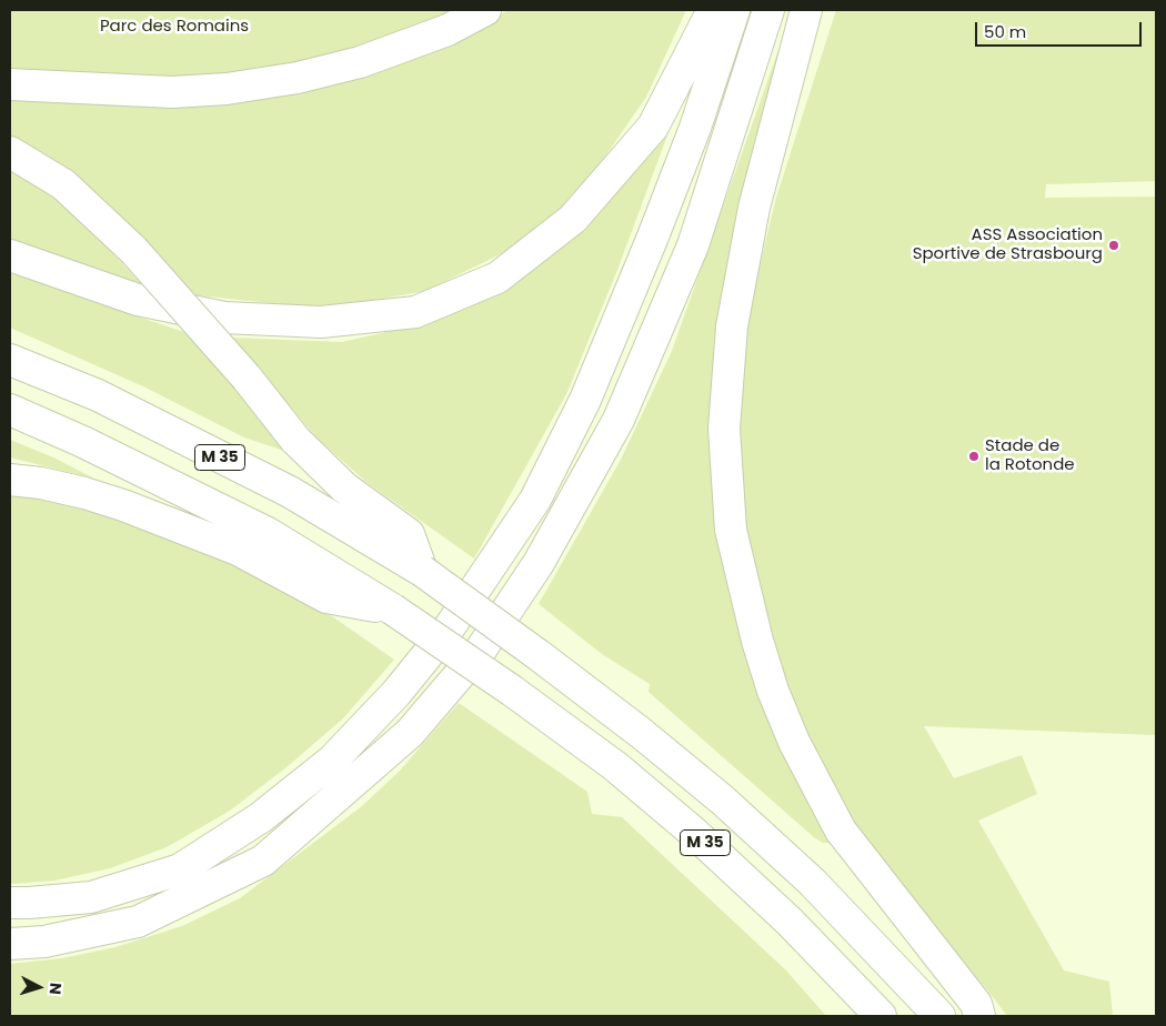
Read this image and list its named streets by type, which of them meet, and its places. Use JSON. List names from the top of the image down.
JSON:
{
  "streets": {
    "highway": ["M 35"]
  },
  "parks": ["Parc des Romains"],
  "places": ["ASS Association Sportive de Strasbourg", "Stade de la Rotonde"],
  "scale_bar": "50 m",
  "north": "right"
}
